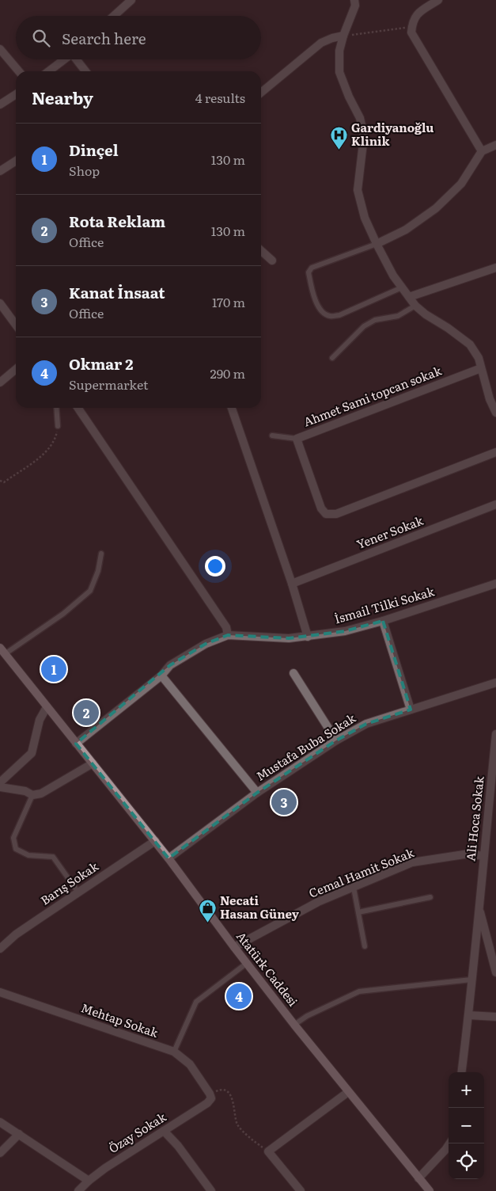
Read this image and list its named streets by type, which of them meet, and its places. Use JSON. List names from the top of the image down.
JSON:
{
  "streets": {
    "street": [
      "Ahmet Sami topcan sokak",
      "Yener Sokak",
      "İsmail Tilki Sokak",
      "Mustafa Buba Sokak",
      "Ali Hoca Sokak",
      "Cemal Hamit Sokak",
      "Barış Sokak",
      "Atatürk Caddesi",
      "Mehtap Sokak",
      "Özay Sokak"
    ]
  },
  "crossings": [
    ["İsmail Tilki Sokak", "Atatürk Caddesi"],
    ["Mustafa Buba Sokak", "Atatürk Caddesi"],
    ["Ali Hoca Sokak", "Cemal Hamit Sokak"],
    ["Cemal Hamit Sokak", "Atatürk Caddesi"],
    ["Barış Sokak", "Atatürk Caddesi"],
    ["Mehtap Sokak", "Özay Sokak"]
  ],
  "places": {
    "hospital": ["Gardiyanoğlu Klinik"],
    "shop": ["Necati Hasan Güney"]
  },
  "page": {
    "search": "Search here",
    "heading": ["Nearby", "4 results"],
    "list": [
      {
        "mark": "1",
        "name": "Dinçel",
        "note": "Shop",
        "value": "130 m"
      },
      {
        "mark": "2",
        "name": "Rota Reklam",
        "note": "Office",
        "value": "130 m"
      },
      {
        "mark": "3",
        "name": "Kanat İnsaat",
        "note": "Office",
        "value": "170 m"
      },
      {
        "mark": "4",
        "name": "Okmar 2",
        "note": "Supermarket",
        "value": "290 m"
      }
    ],
    "pins": [
      "1",
      "2",
      "3",
      "4"
    ],
    "map_buttons": ["+", "−"]
  }
}
